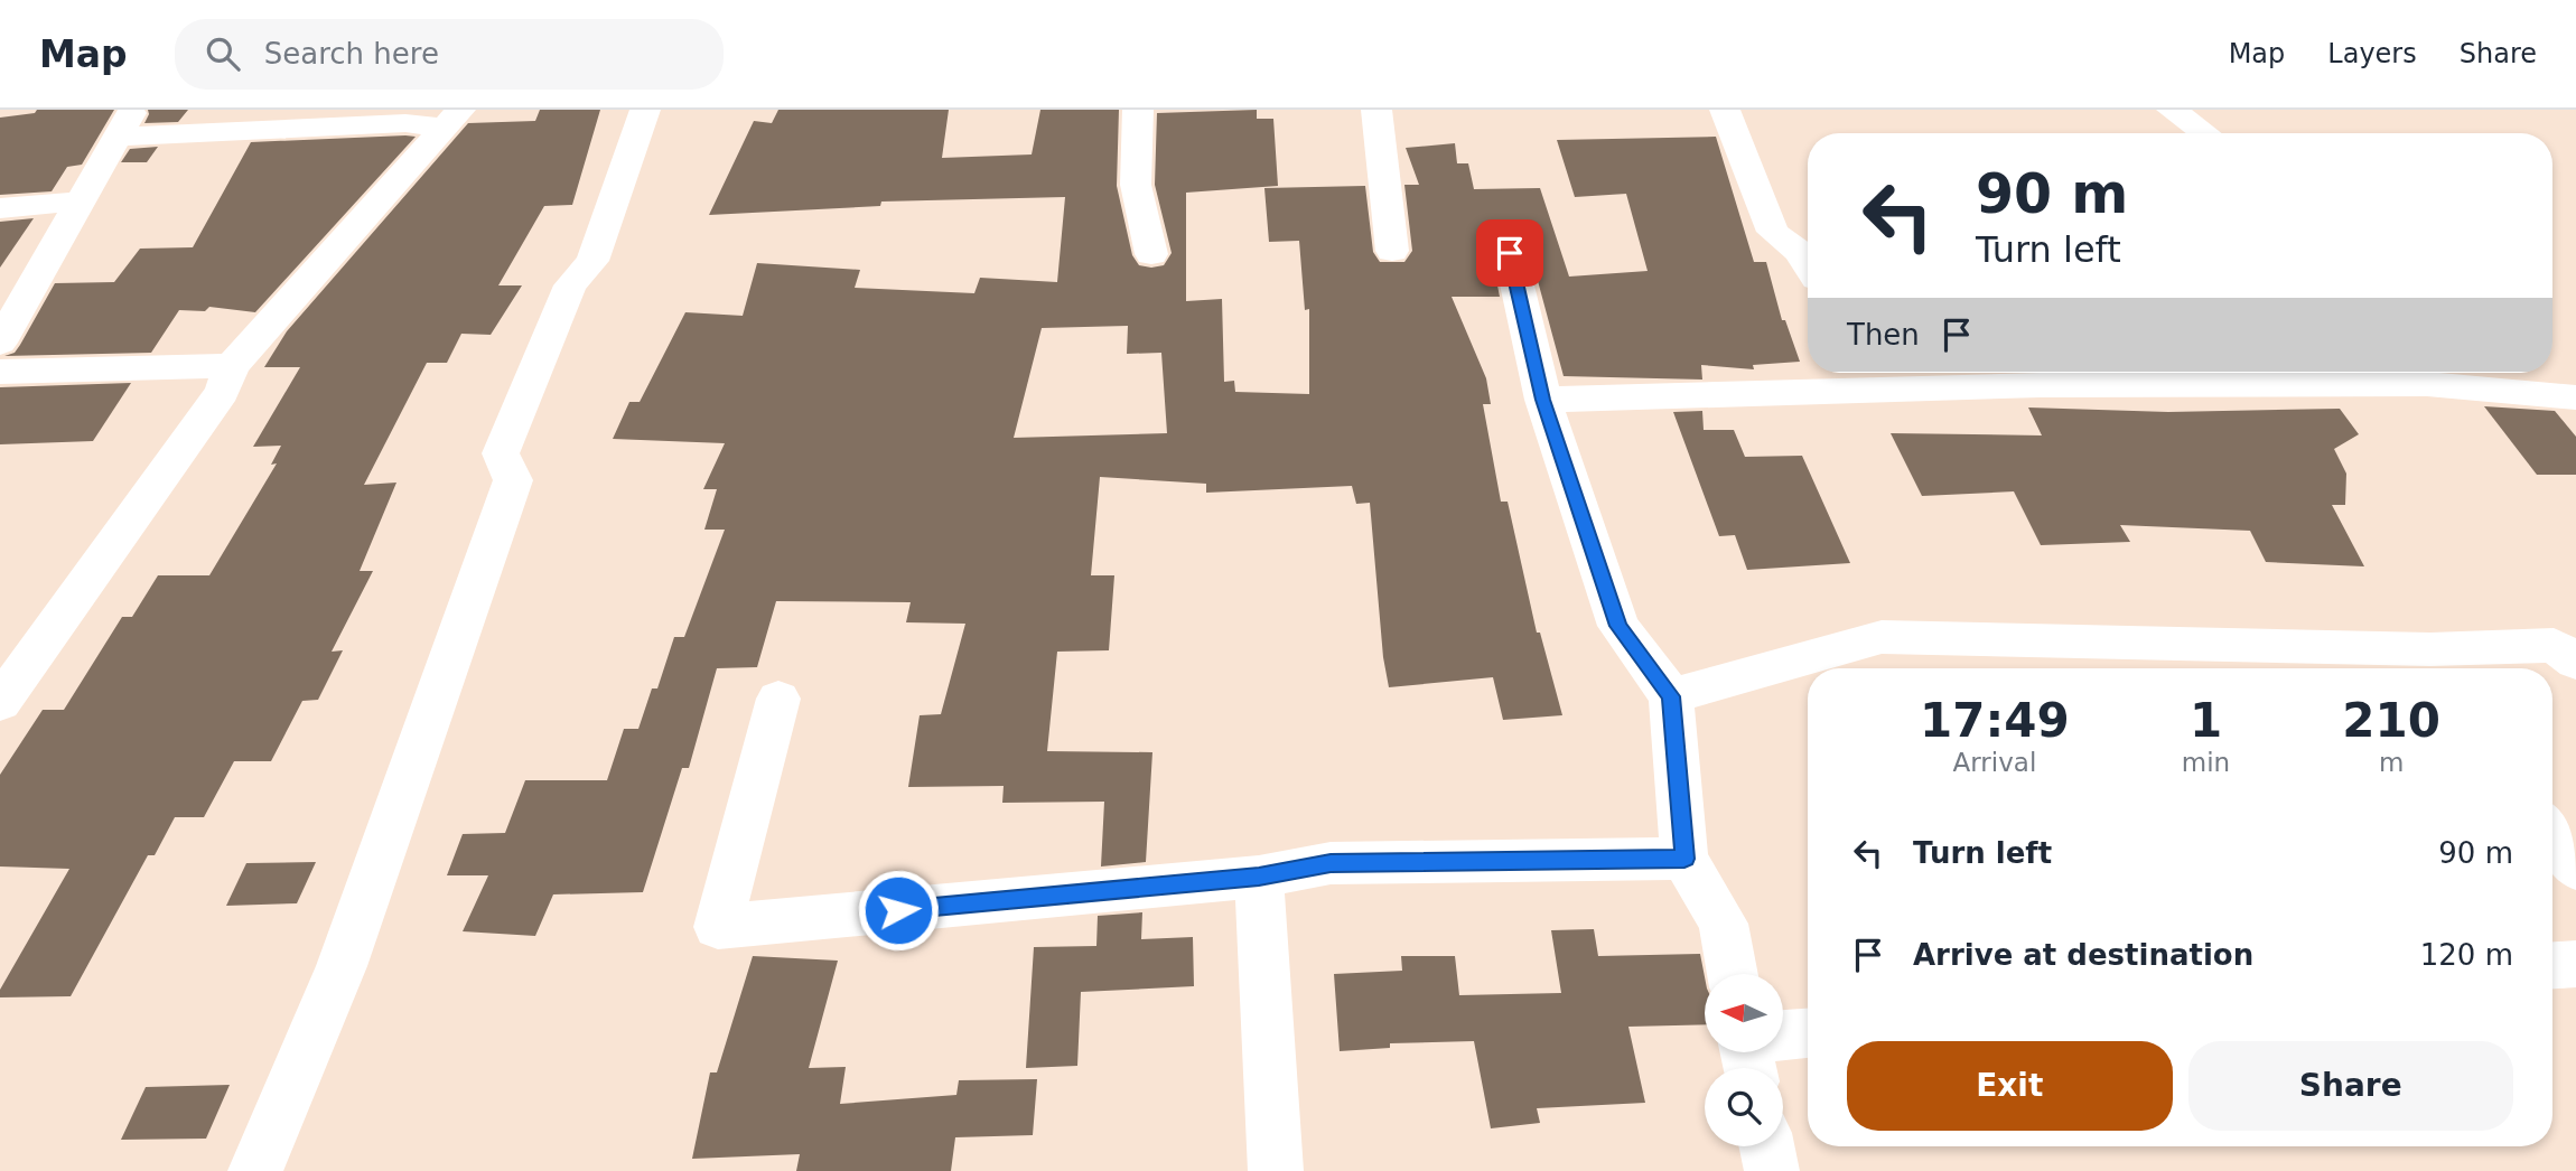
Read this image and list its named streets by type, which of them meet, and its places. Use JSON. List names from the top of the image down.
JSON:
{
  "north": "left",
  "page": {
    "header": "Map",
    "search": "Search here",
    "nav": ["Map", "Layers", "Share"],
    "turn": ["90 m", "Turn left"],
    "then": "Then",
    "eta": [
      "17:49",
      "Arrival",
      "1",
      "min",
      "210",
      "m"
    ],
    "list": [
      {
        "name": "Turn left",
        "value": "90 m"
      },
      {
        "name": "Arrive at destination",
        "value": "120 m"
      }
    ],
    "buttons": ["Exit", "Share"]
  }
}
